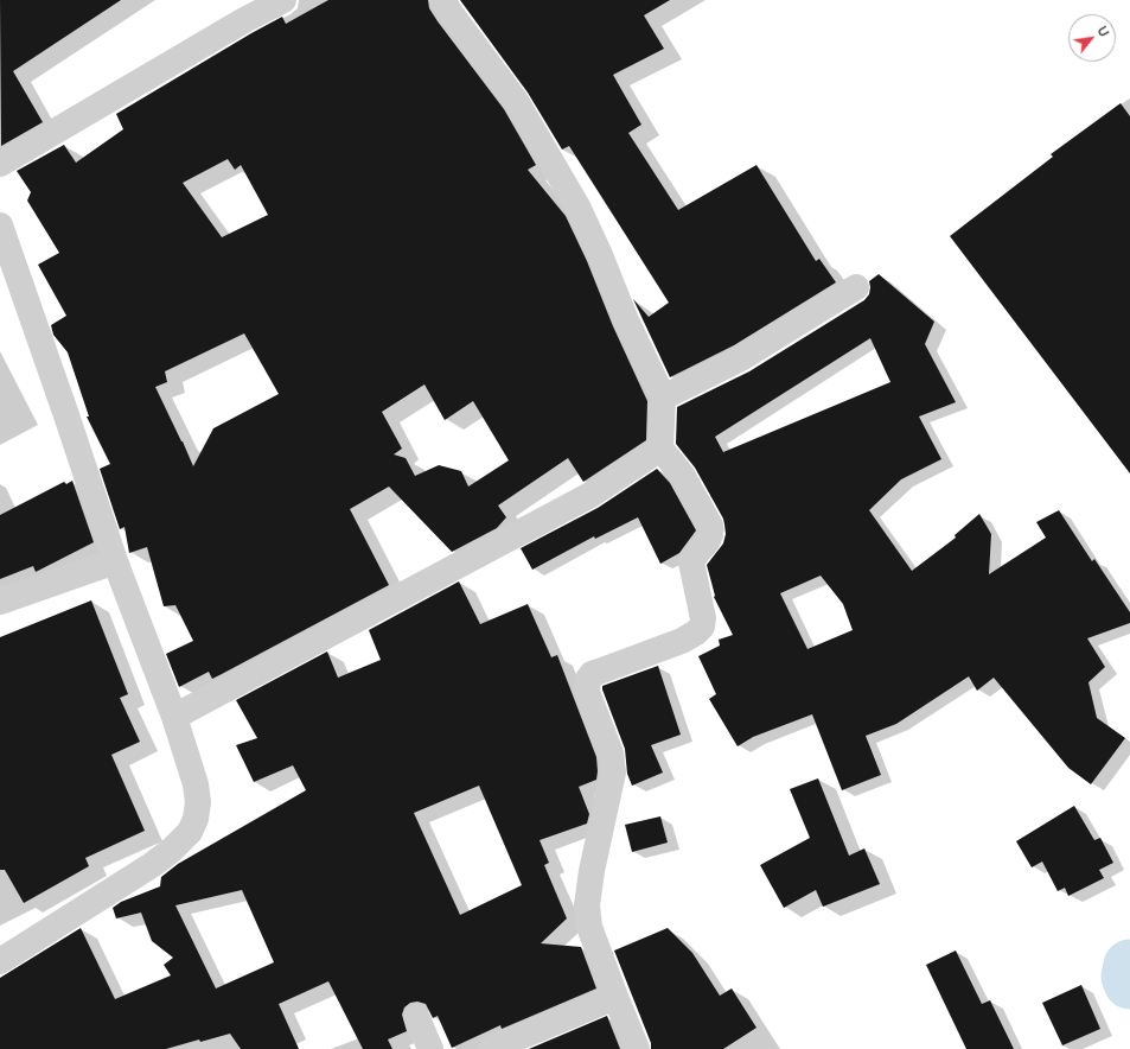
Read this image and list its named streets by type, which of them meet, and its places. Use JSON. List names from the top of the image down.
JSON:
{
  "north": "top right"
}
